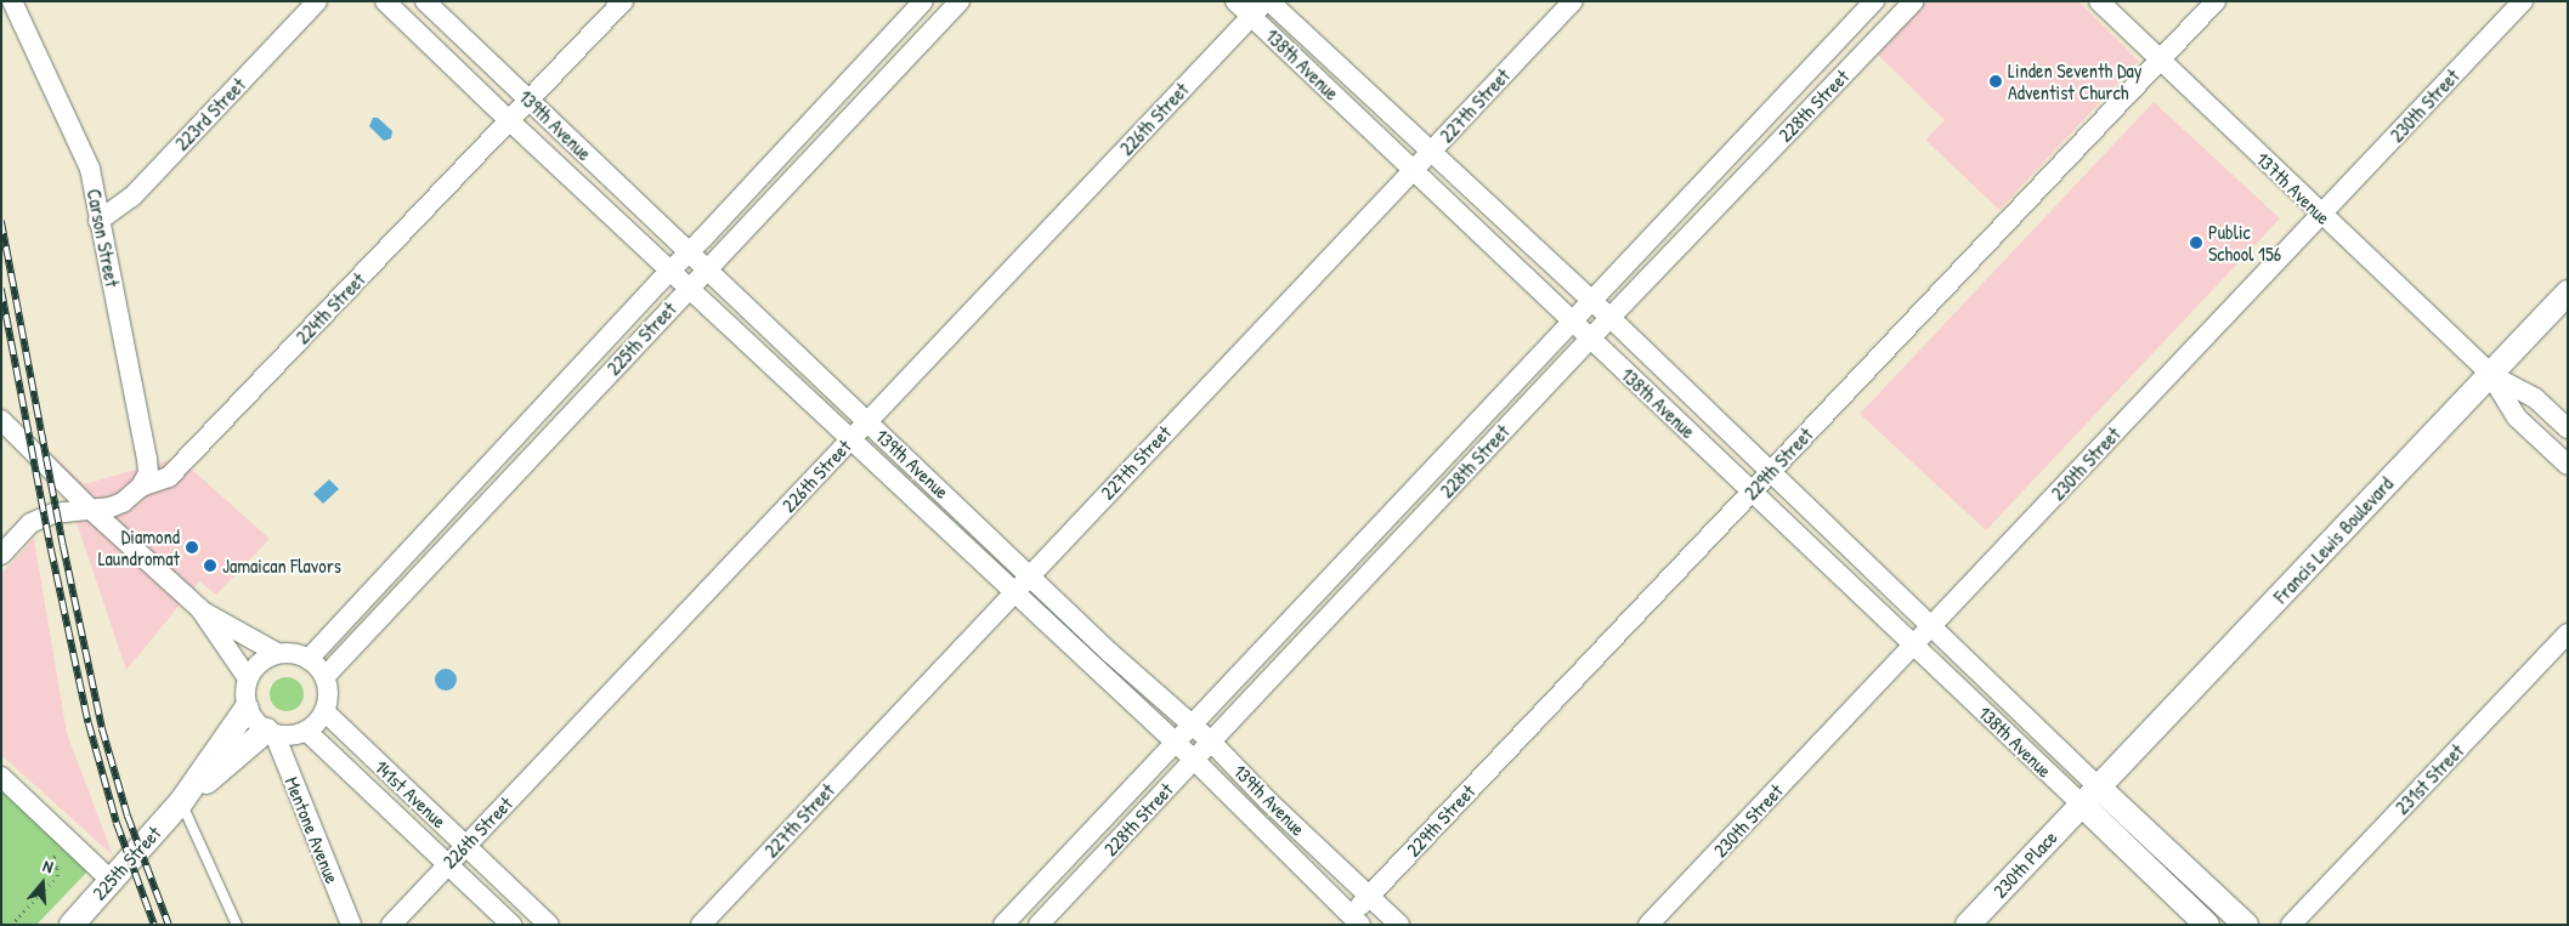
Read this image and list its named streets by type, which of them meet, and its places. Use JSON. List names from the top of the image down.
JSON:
{
  "streets": {
    "street": [
      "138th Avenue",
      "227th Street",
      "228th Street",
      "230th Street",
      "223rd Street",
      "226th Street",
      "139th Avenue",
      "137th Avenue",
      "Carson Street",
      "224th Street",
      "225th Street",
      "229th Street",
      "Francis Lewis Boulevard",
      "231st Street",
      "141st Avenue",
      "Mentone Avenue",
      "230th Place"
    ]
  },
  "crossings": [
    ["138th Avenue", "227th Street"],
    ["138th Avenue", "228th Street"],
    ["138th Avenue", "230th Street"],
    ["138th Avenue", "226th Street"],
    ["138th Avenue", "229th Street"],
    ["138th Avenue", "Francis Lewis Boulevard"],
    ["138th Avenue", "230th Place"],
    ["227th Street", "139th Avenue"],
    ["228th Street", "139th Avenue"],
    ["230th Street", "137th Avenue"],
    ["223rd Street", "Carson Street"],
    ["226th Street", "139th Avenue"],
    ["226th Street", "141st Avenue"],
    ["139th Avenue", "224th Street"],
    ["139th Avenue", "225th Street"],
    ["139th Avenue", "229th Street"],
    ["137th Avenue", "229th Street"],
    ["137th Avenue", "Francis Lewis Boulevard"],
    ["Carson Street", "224th Street"],
    ["225th Street", "141st Avenue"],
    ["225th Street", "Mentone Avenue"],
    ["Francis Lewis Boulevard", "230th Place"],
    ["141st Avenue", "Mentone Avenue"]
  ],
  "places": [
    "Linden Seventh Day Adventist Church",
    "Public School 156",
    "Diamond Laundromat",
    "Jamaican Flavors"
  ],
  "north": "top"
}
